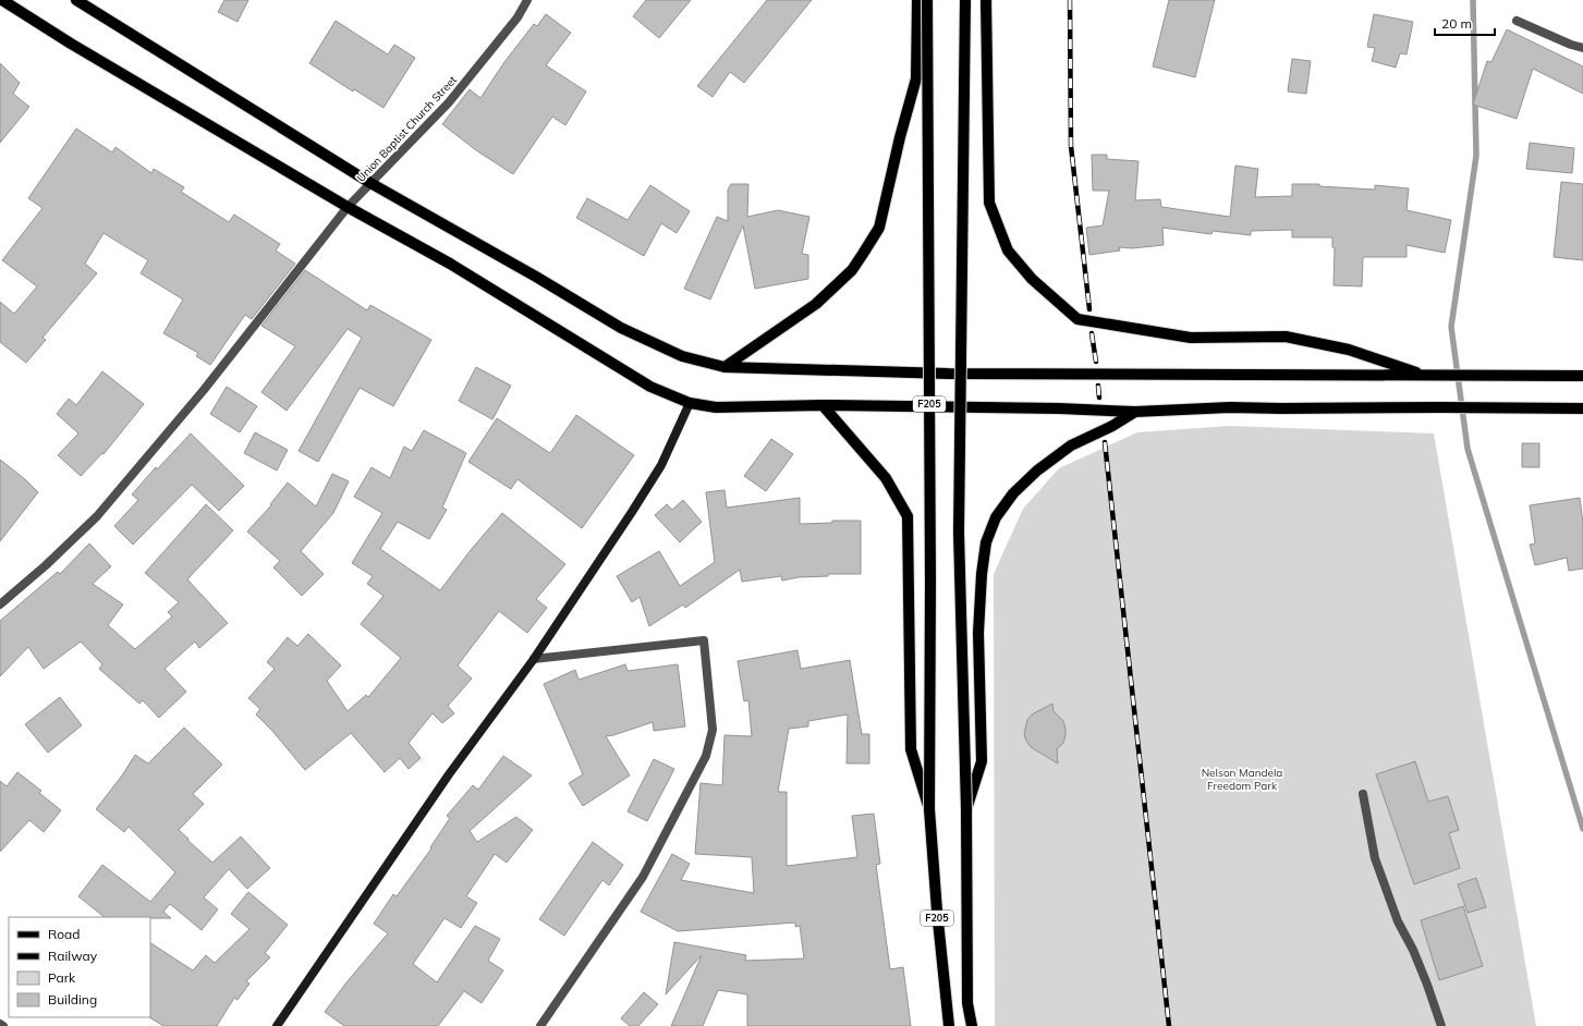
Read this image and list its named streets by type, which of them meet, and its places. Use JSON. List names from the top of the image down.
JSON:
{
  "streets": {
    "main road": ["F205"],
    "street": ["Union Baptist Church Street"]
  },
  "parks": ["Nelson Mandela Freedom Park"],
  "legend": [
    "Road",
    "Railway",
    "Park",
    "Building"
  ],
  "scale_bar": "20 m"
}
